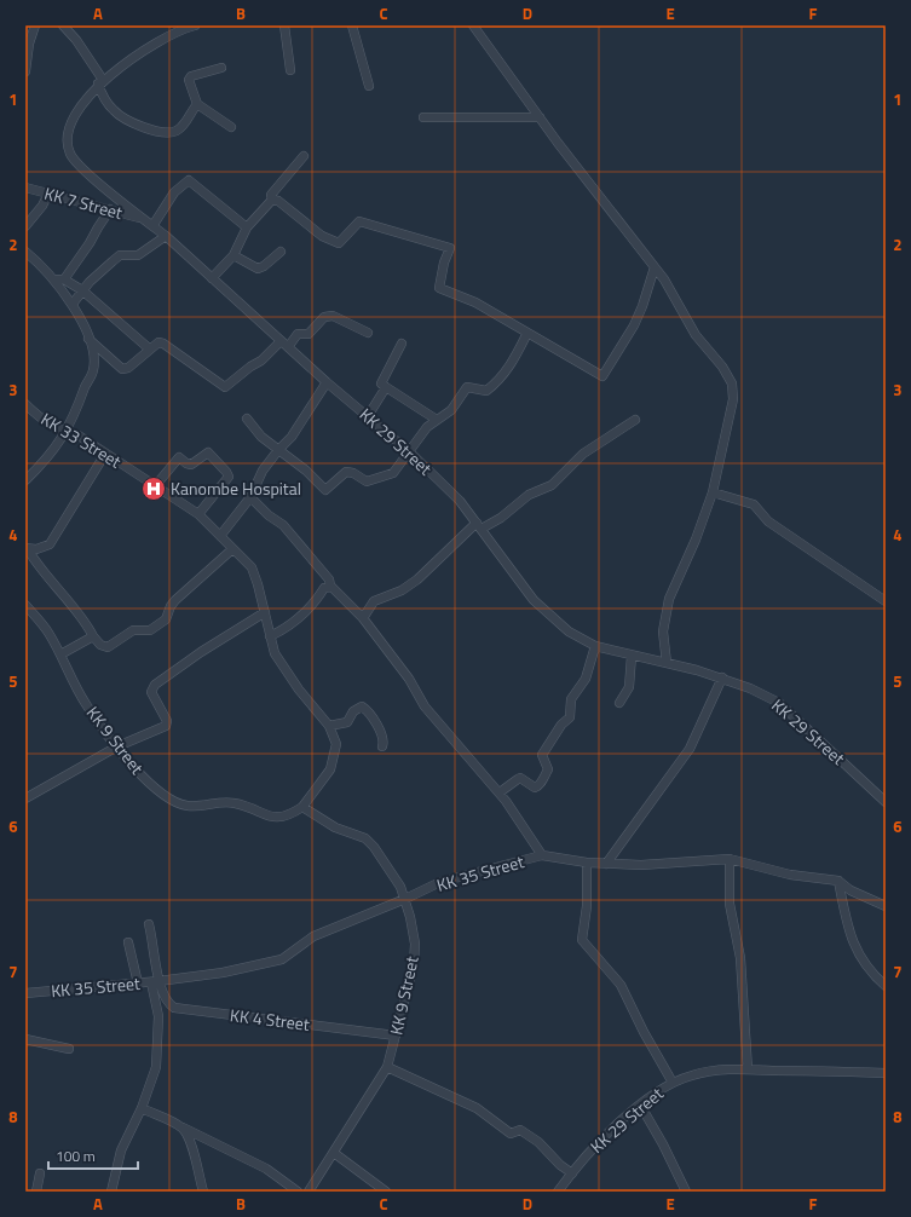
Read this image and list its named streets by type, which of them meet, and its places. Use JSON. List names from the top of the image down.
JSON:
{
  "streets": {
    "street": [
      "KK 7 Street",
      "KK 33 Street",
      "KK 29 Street",
      "KK 9 Street",
      "KK 35 Street",
      "KK 4 Street"
    ]
  },
  "crossings": [
    ["KK 7 Street", "KK 29 Street"],
    ["KK 33 Street", "KK 9 Street"],
    ["KK 9 Street", "KK 35 Street"],
    ["KK 9 Street", "KK 4 Street"],
    ["KK 35 Street", "KK 4 Street"]
  ],
  "places": {
    "hospital": ["Kanombe Hospital"]
  },
  "scale_bar": "100 m",
  "grid": {
    "columns": [
      "A",
      "B",
      "C",
      "D",
      "E",
      "F"
    ],
    "rows": [
      "1",
      "2",
      "3",
      "4",
      "5",
      "6",
      "7",
      "8"
    ]
  }
}
